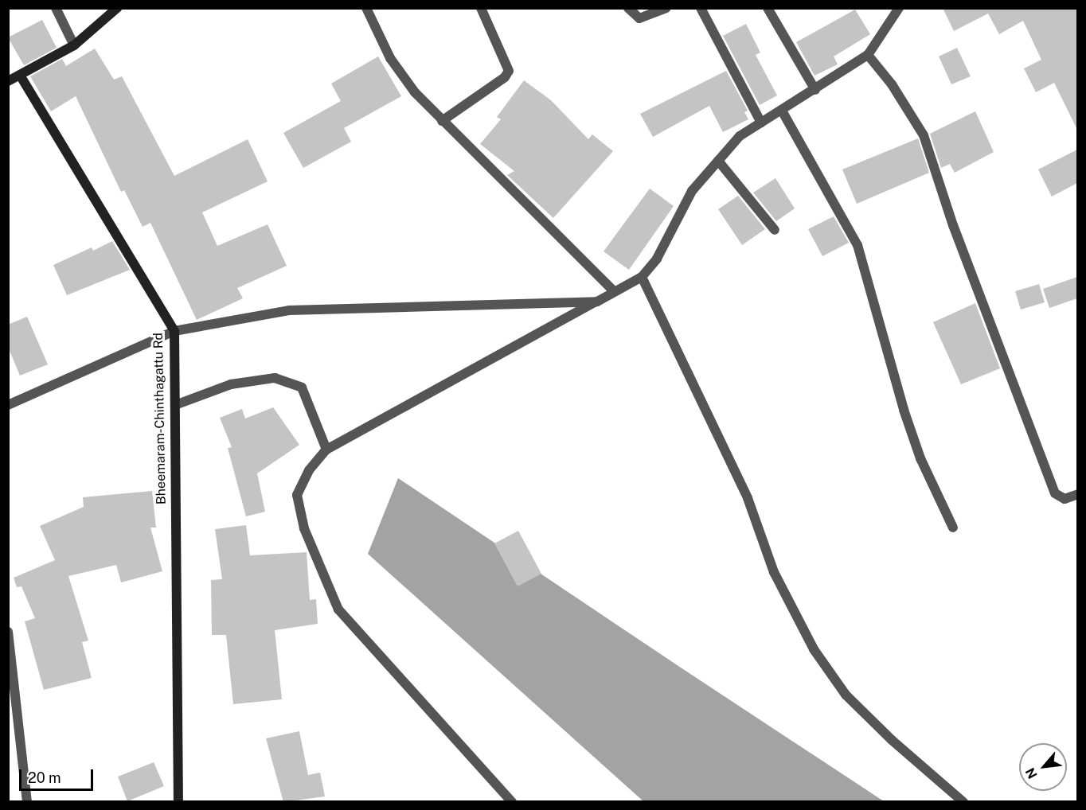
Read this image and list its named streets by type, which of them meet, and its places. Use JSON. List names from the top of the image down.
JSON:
{
  "streets": {
    "street": ["Bheemaram-Chinthagattu Rd"]
  },
  "scale_bar": "20 m",
  "north": "bottom left"
}
